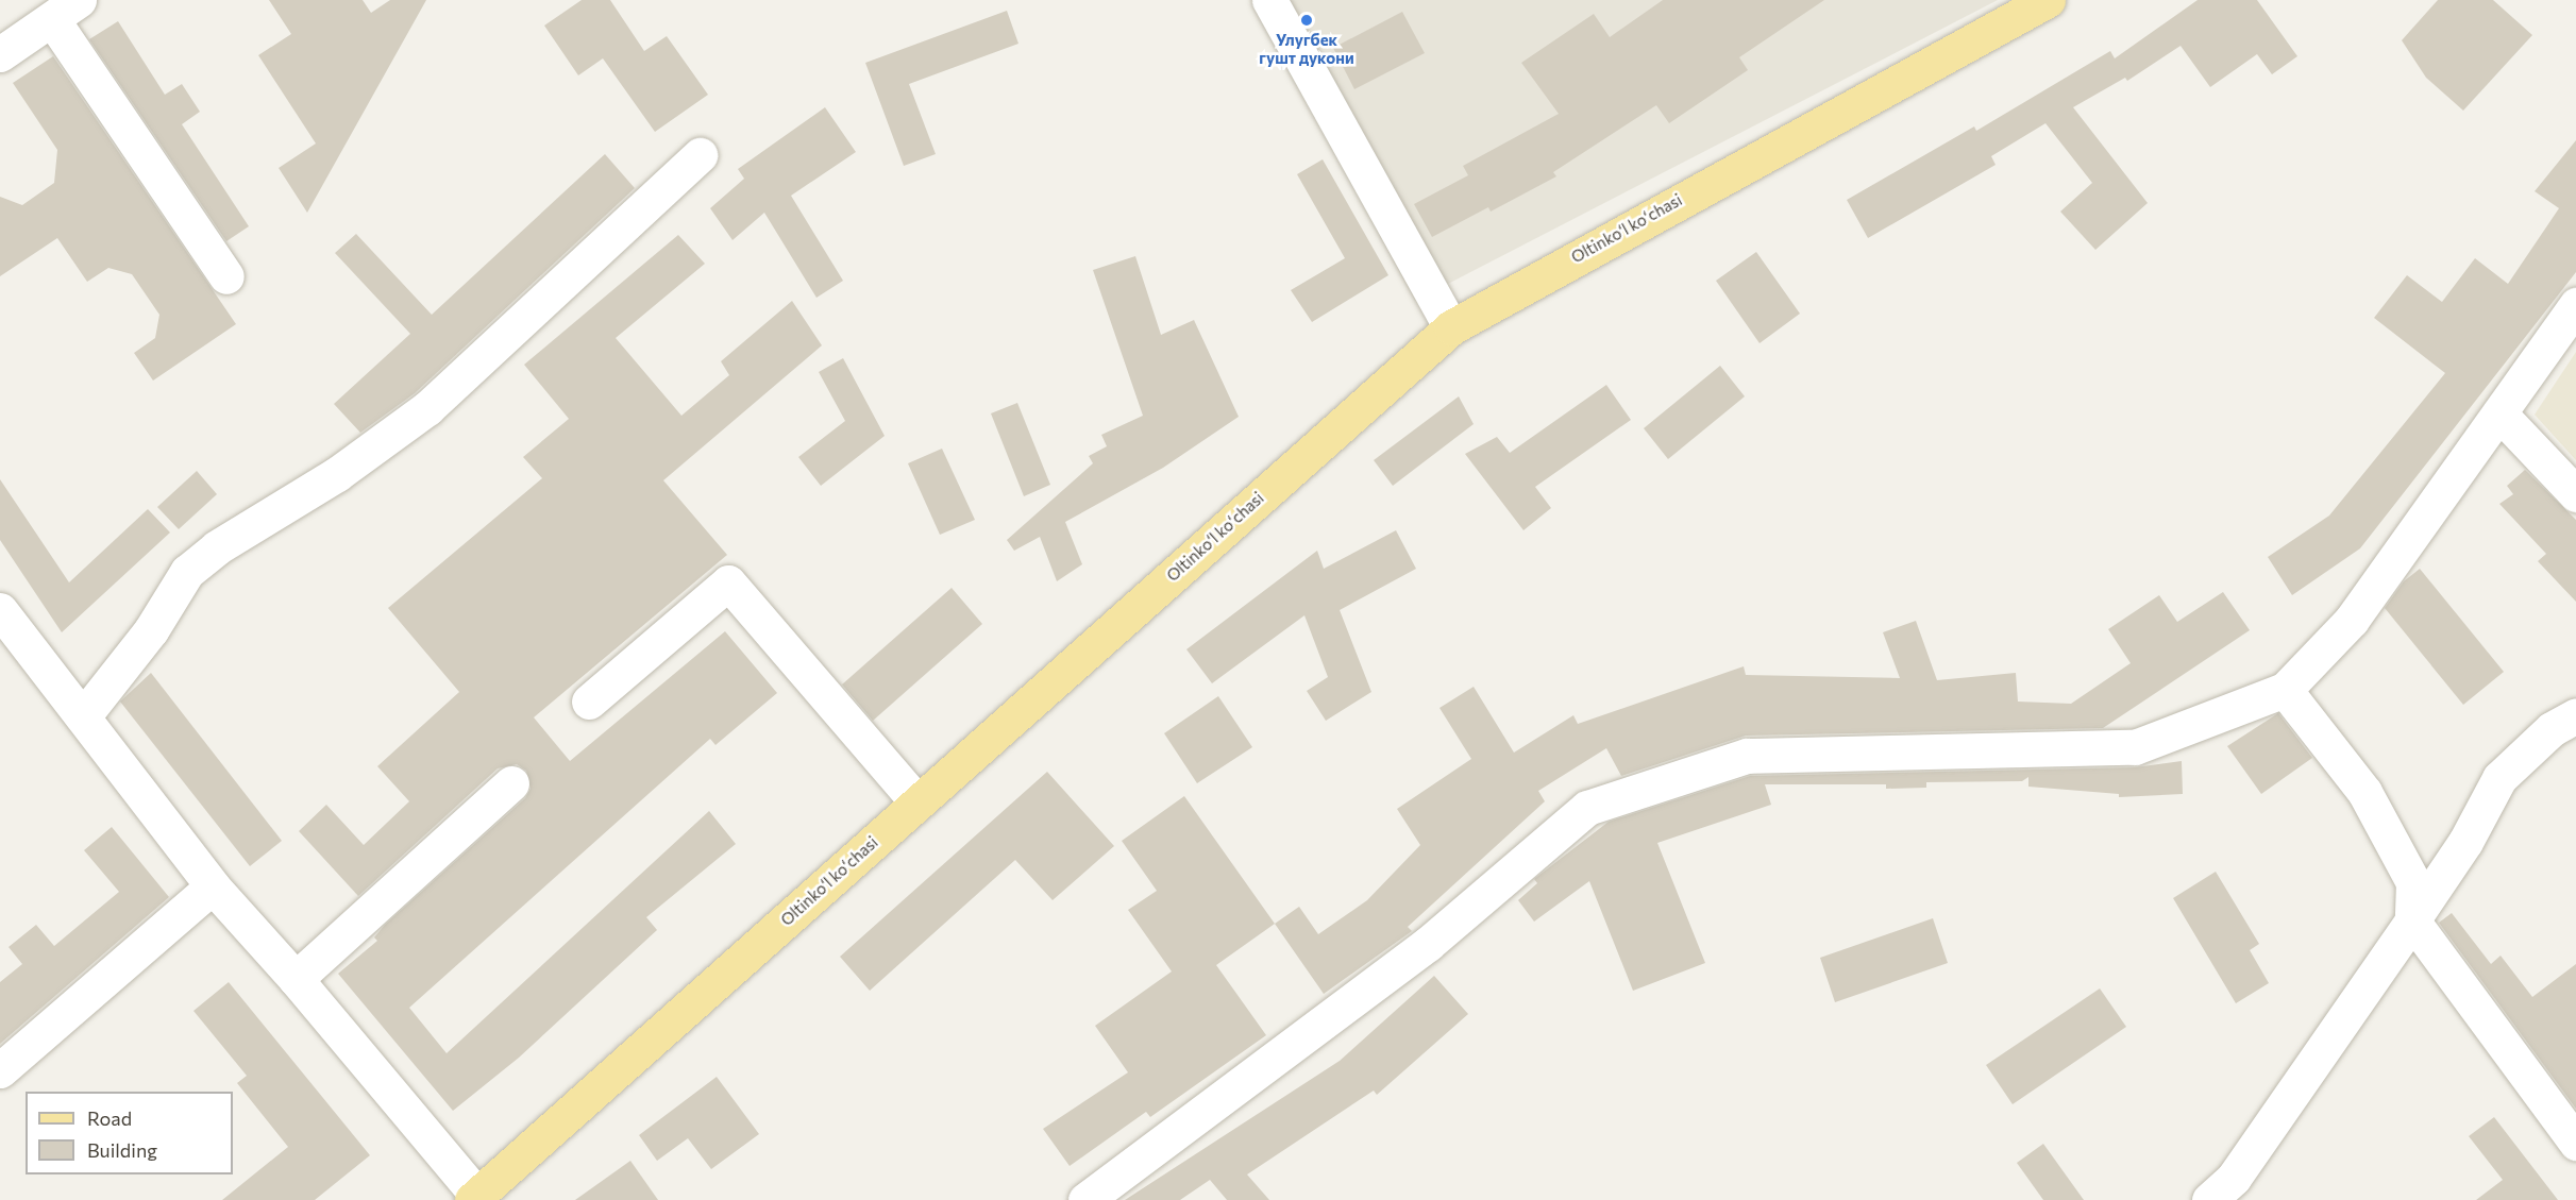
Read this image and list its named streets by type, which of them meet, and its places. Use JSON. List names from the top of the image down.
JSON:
{
  "streets": {
    "main road": ["Oltinkoʻl koʻchasi"]
  },
  "places": ["Улугбек гушт дукони"],
  "legend": ["Road", "Building"]
}
